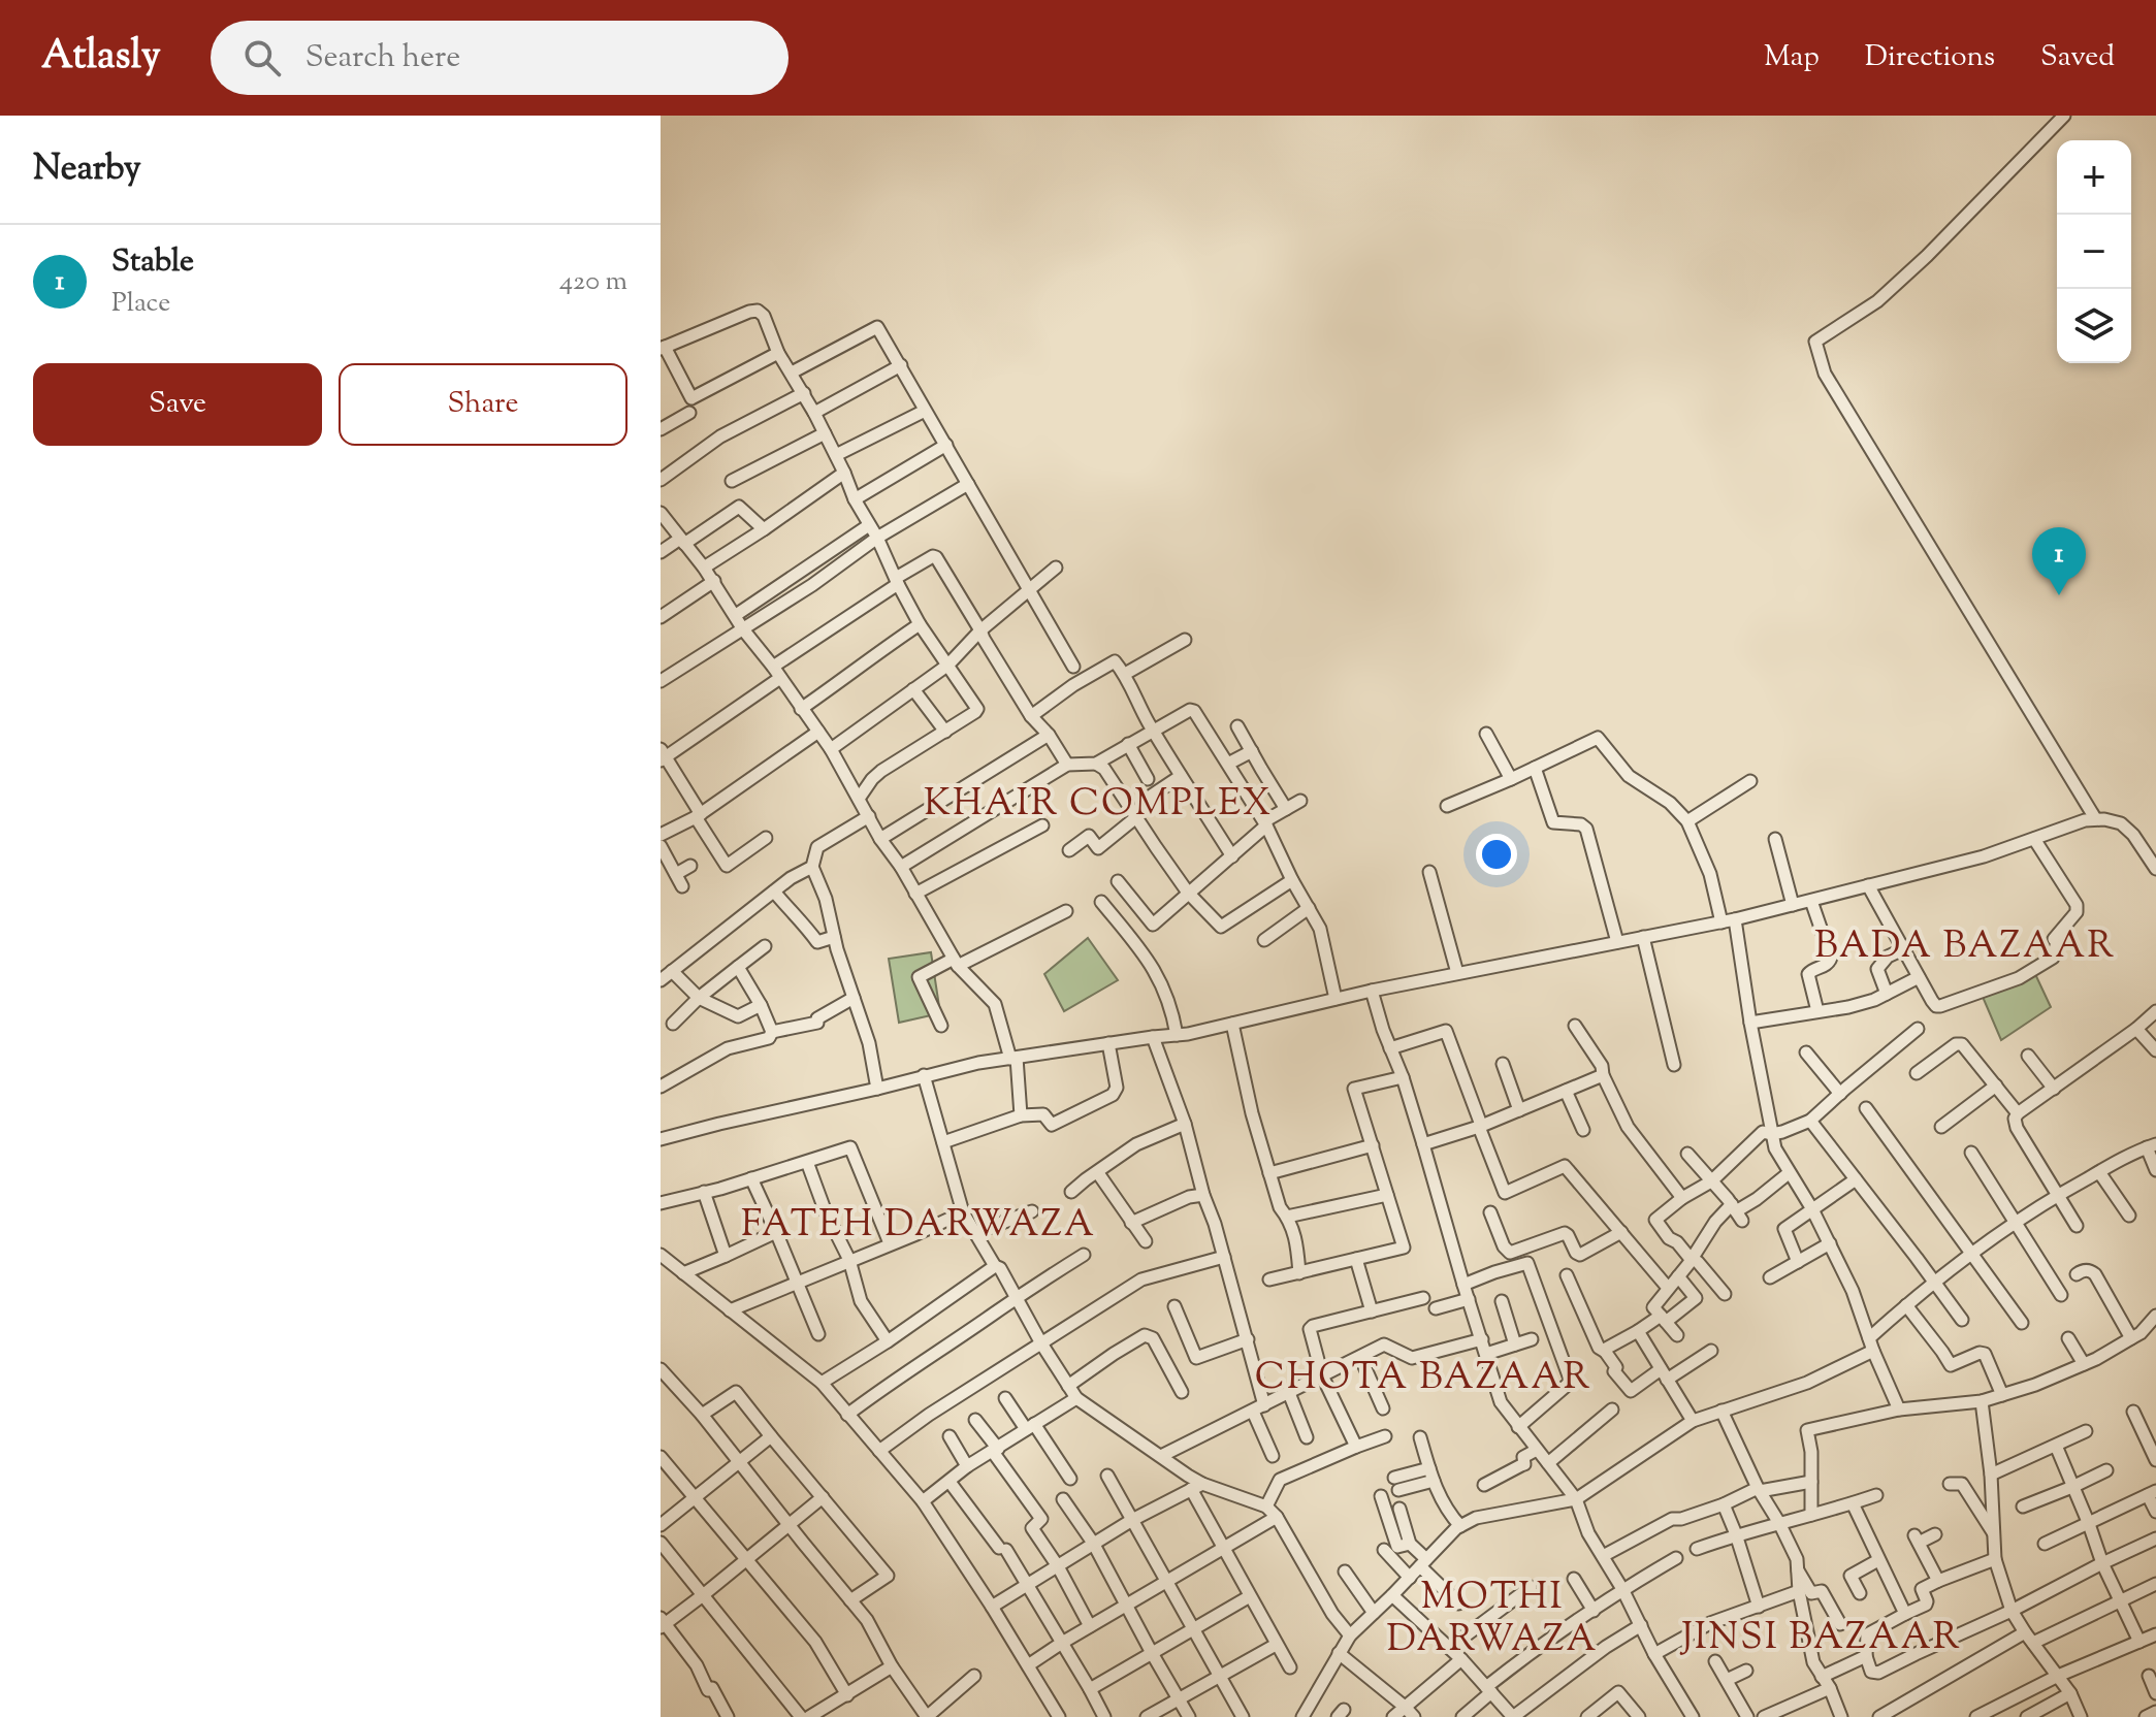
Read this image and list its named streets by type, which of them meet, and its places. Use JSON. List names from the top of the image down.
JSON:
{
  "districts": [
    "KHAIR COMPLEX",
    "BADA BAZAAR",
    "FATEH DARWAZA",
    "CHOTA BAZAAR",
    "MOTHI DARWAZA",
    "JINSI BAZAAR"
  ],
  "page": {
    "header": "Atlasly",
    "search": "Search here",
    "nav": ["Map", "Directions", "Saved"],
    "heading": "Nearby",
    "map_buttons": ["+", "−"],
    "list": [
      {
        "mark": "1",
        "name": "Stable",
        "note": "Place",
        "value": "420 m"
      }
    ],
    "buttons": ["Save", "Share"],
    "pins": "1"
  }
}
